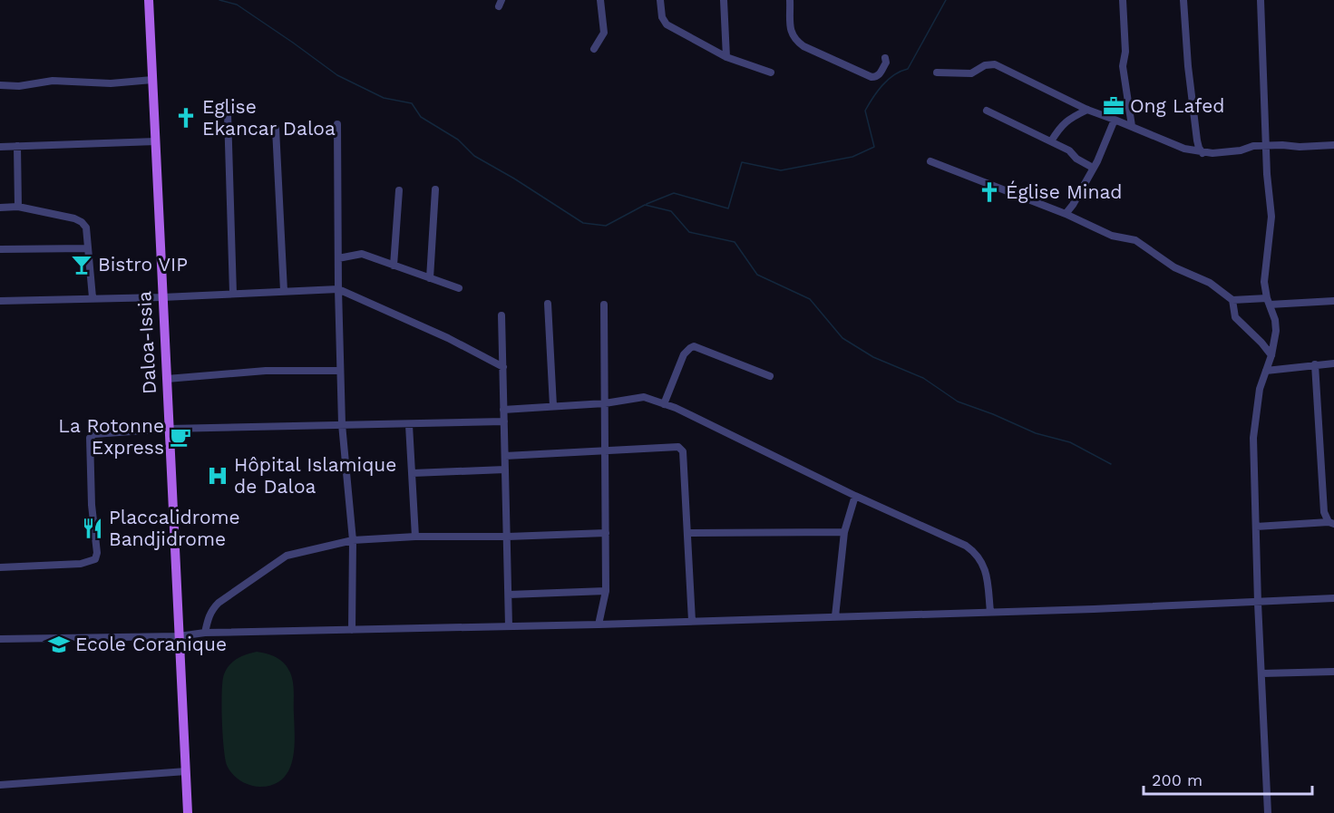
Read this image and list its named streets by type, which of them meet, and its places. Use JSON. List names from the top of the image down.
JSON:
{
  "streets": {
    "main road": ["Daloa-Issia"]
  },
  "places": {
    "office": ["Ong Lafed"],
    "church": ["Eglise Ekancar Daloa", "Église Minad"],
    "bar": ["Bistro VIP"],
    "cafe": ["La Rotonne Express"],
    "hospital": ["Hôpital Islamique de Daloa"],
    "restaurant": ["Placcalidrome Bandjidrome"],
    "school or university": ["Ecole Coranique"]
  },
  "scale_bar": "200 m"
}
